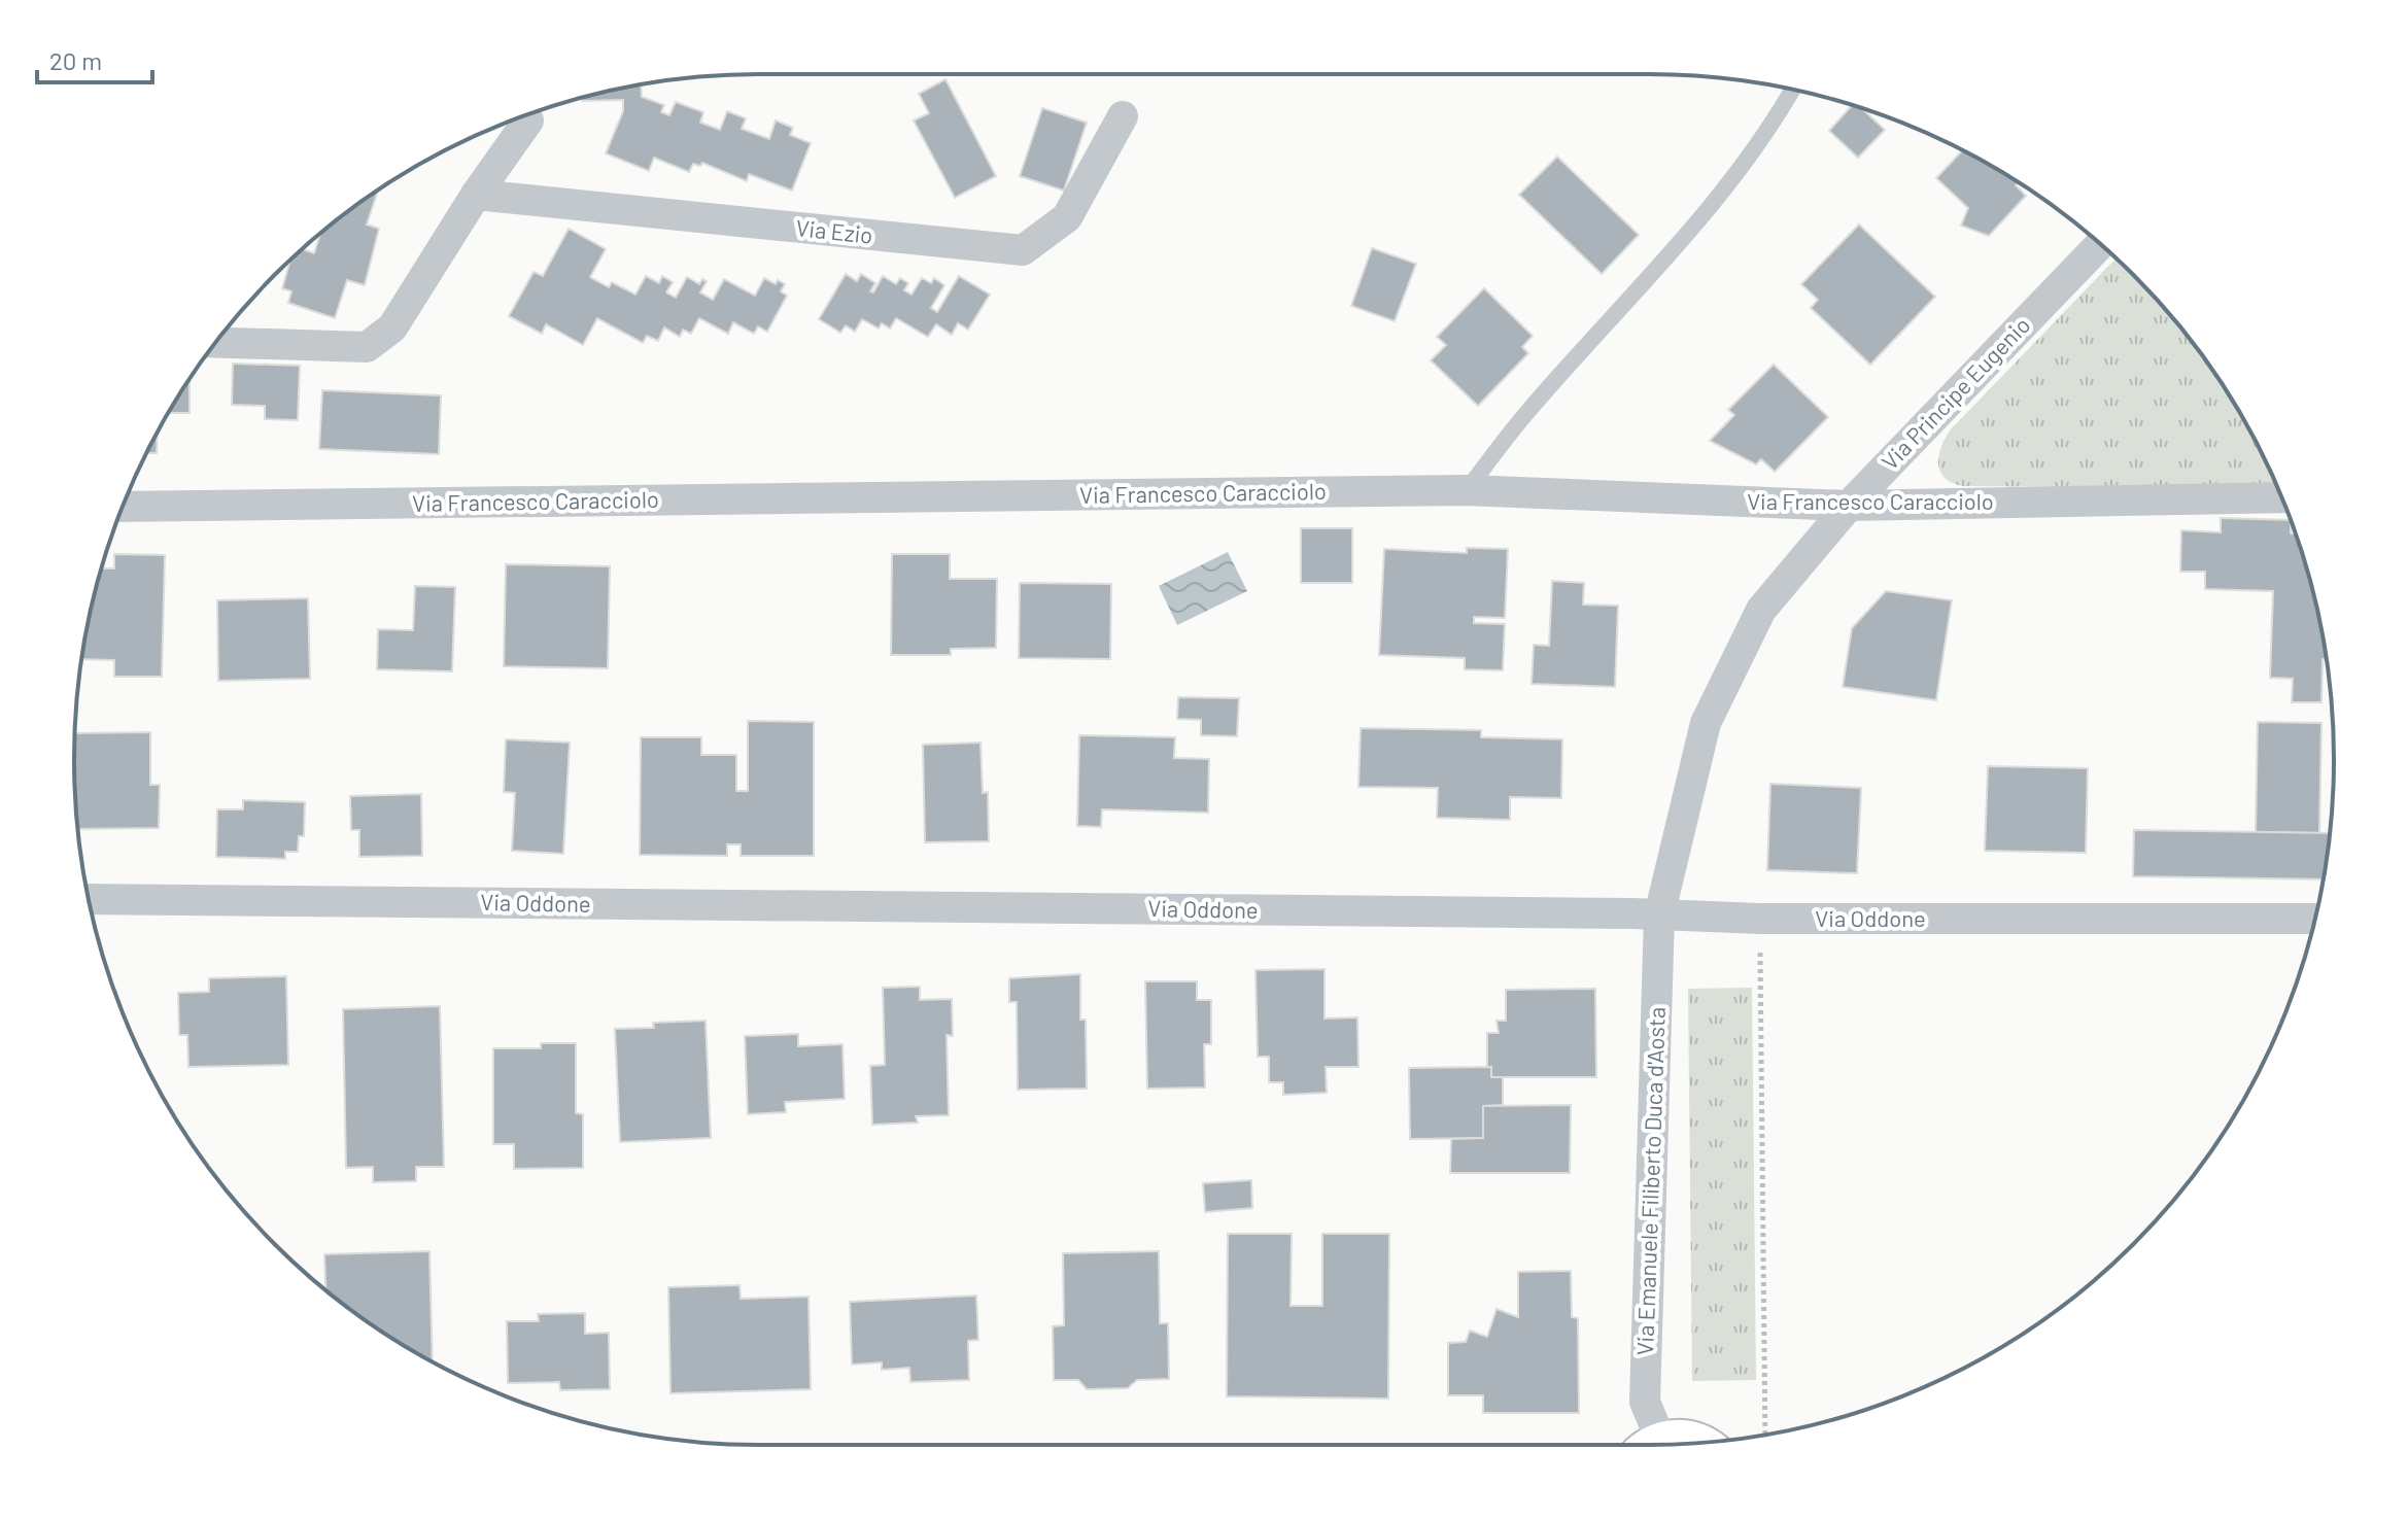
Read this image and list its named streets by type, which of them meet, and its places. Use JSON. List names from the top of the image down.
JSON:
{
  "streets": {
    "street": [
      "Via Ezio",
      "Via Principe Eugenio",
      "Via Francesco Caracciolo",
      "Via Oddone",
      "Via Emanuele Filiberto Duca d'Aosta"
    ]
  },
  "crossings": [
    ["Via Principe Eugenio", "Via Francesco Caracciolo"],
    ["Via Principe Eugenio", "Via Oddone"],
    ["Via Principe Eugenio", "Via Emanuele Filiberto Duca d'Aosta"],
    ["Via Oddone", "Via Emanuele Filiberto Duca d'Aosta"]
  ],
  "scale_bar": "20 m"
}
